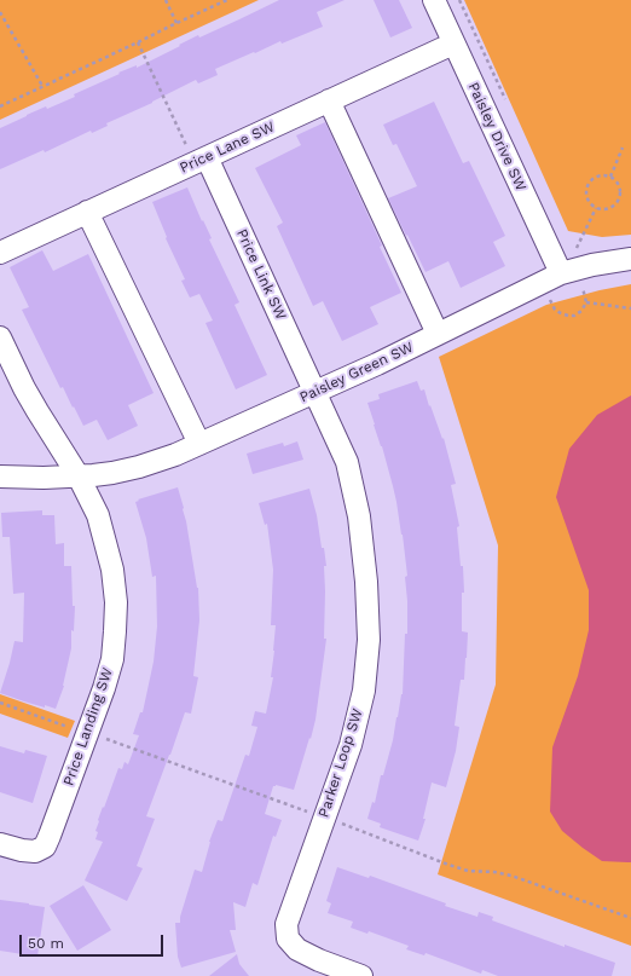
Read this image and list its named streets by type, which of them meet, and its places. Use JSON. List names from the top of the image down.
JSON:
{
  "streets": {
    "street": [
      "Paisley Drive SW",
      "Price Lane SW",
      "Price Link SW",
      "Paisley Green SW",
      "Price Landing SW",
      "Parker Loop SW"
    ]
  },
  "crossings": [
    ["Paisley Drive SW", "Price Lane SW"],
    ["Paisley Drive SW", "Paisley Green SW"],
    ["Price Lane SW", "Price Link SW"],
    ["Price Link SW", "Paisley Green SW"],
    ["Price Link SW", "Parker Loop SW"],
    ["Paisley Green SW", "Price Landing SW"],
    ["Paisley Green SW", "Parker Loop SW"]
  ],
  "scale_bar": "50 m"
}
